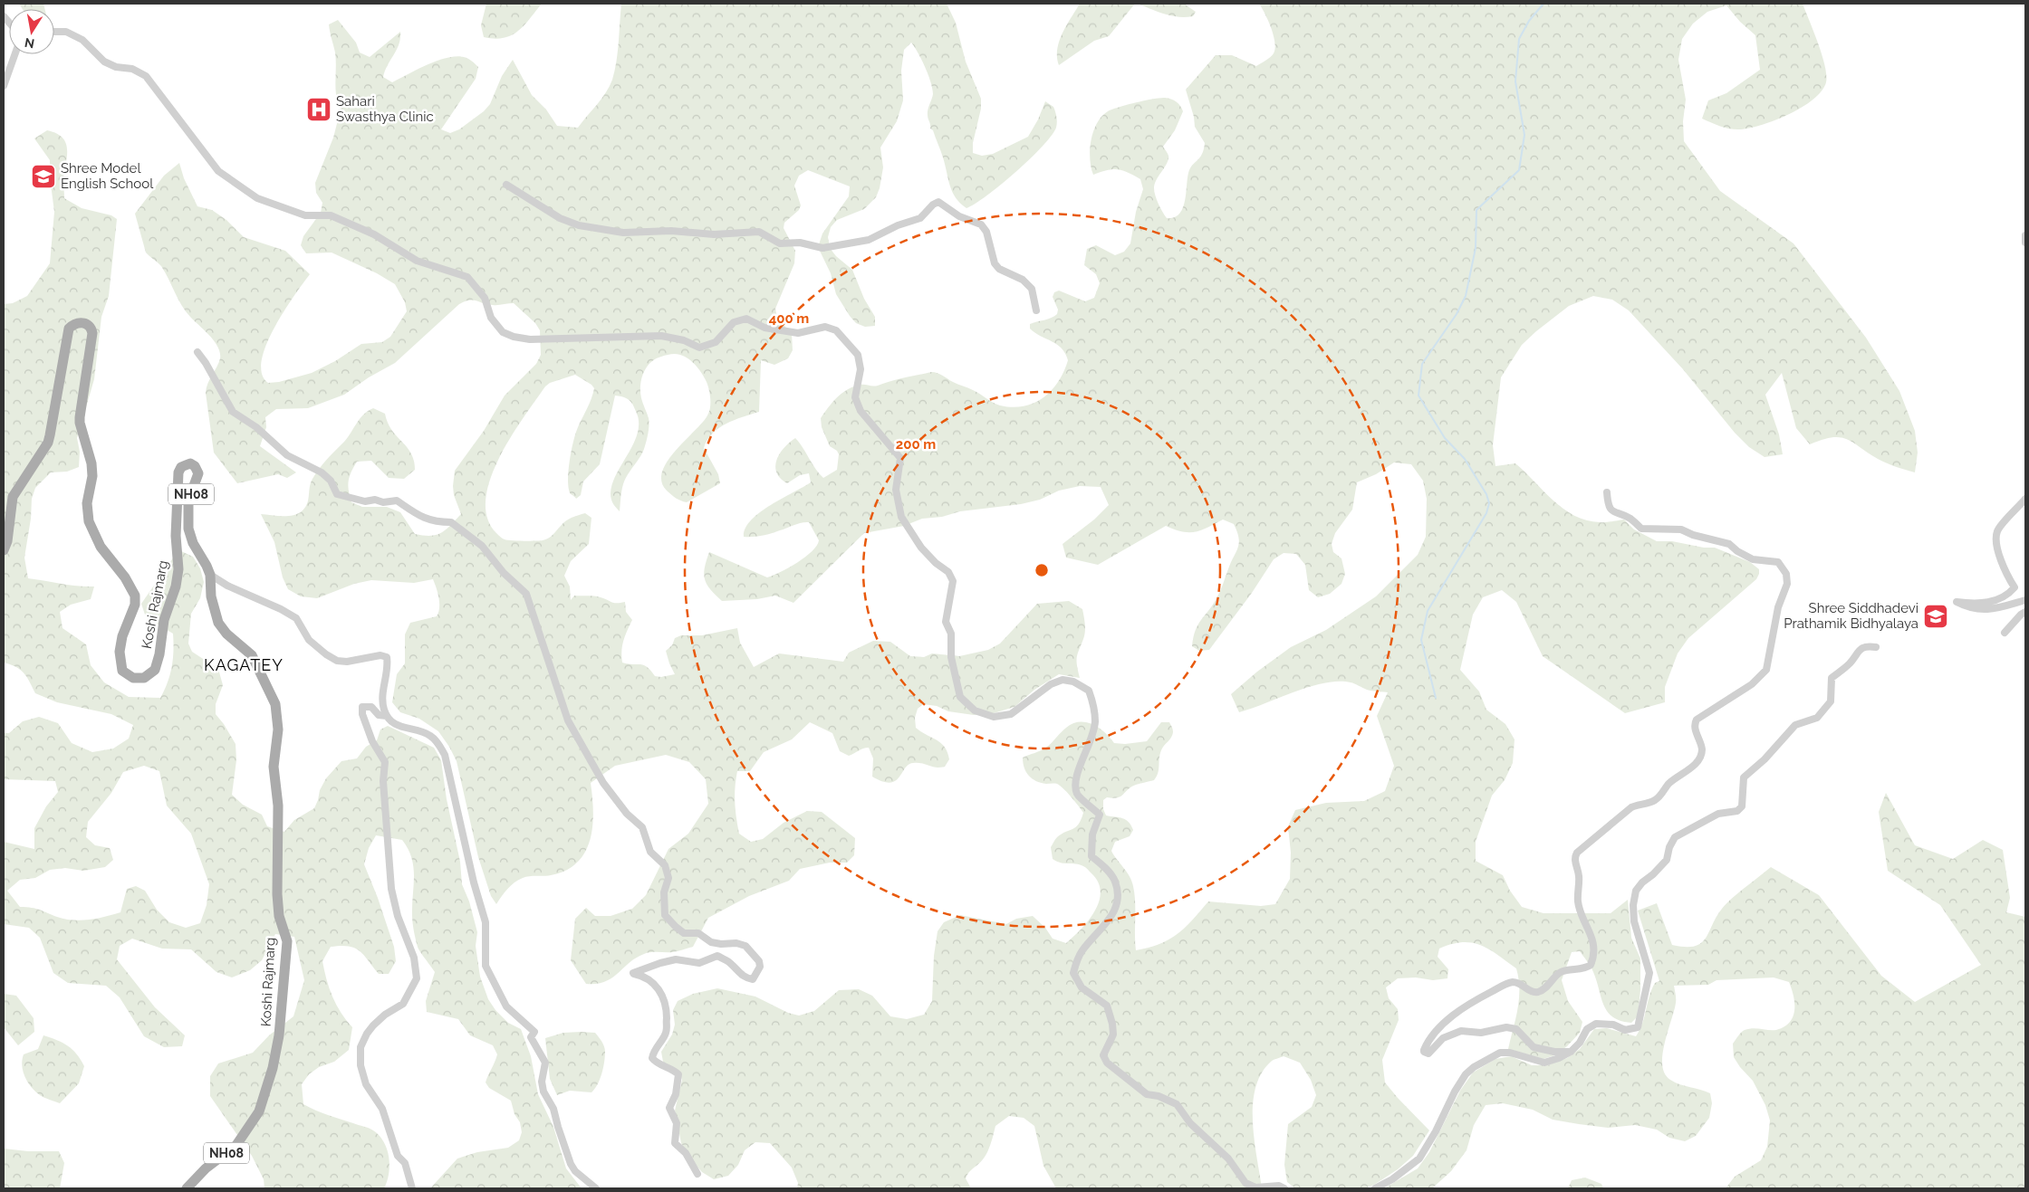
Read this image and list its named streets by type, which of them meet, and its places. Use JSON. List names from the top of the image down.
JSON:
{
  "streets": {
    "main road": ["NH08", "Koshi Rajmarg"]
  },
  "districts": ["KAGATEY"],
  "places": {
    "hospital": ["Sahari Swasthya Clinic"],
    "school or university": ["Shree Model English School", "Shree Siddhadevi Prathamik Bidhyalaya"]
  },
  "north": "bottom",
  "rings": ["400 m", "200 m"]
}
